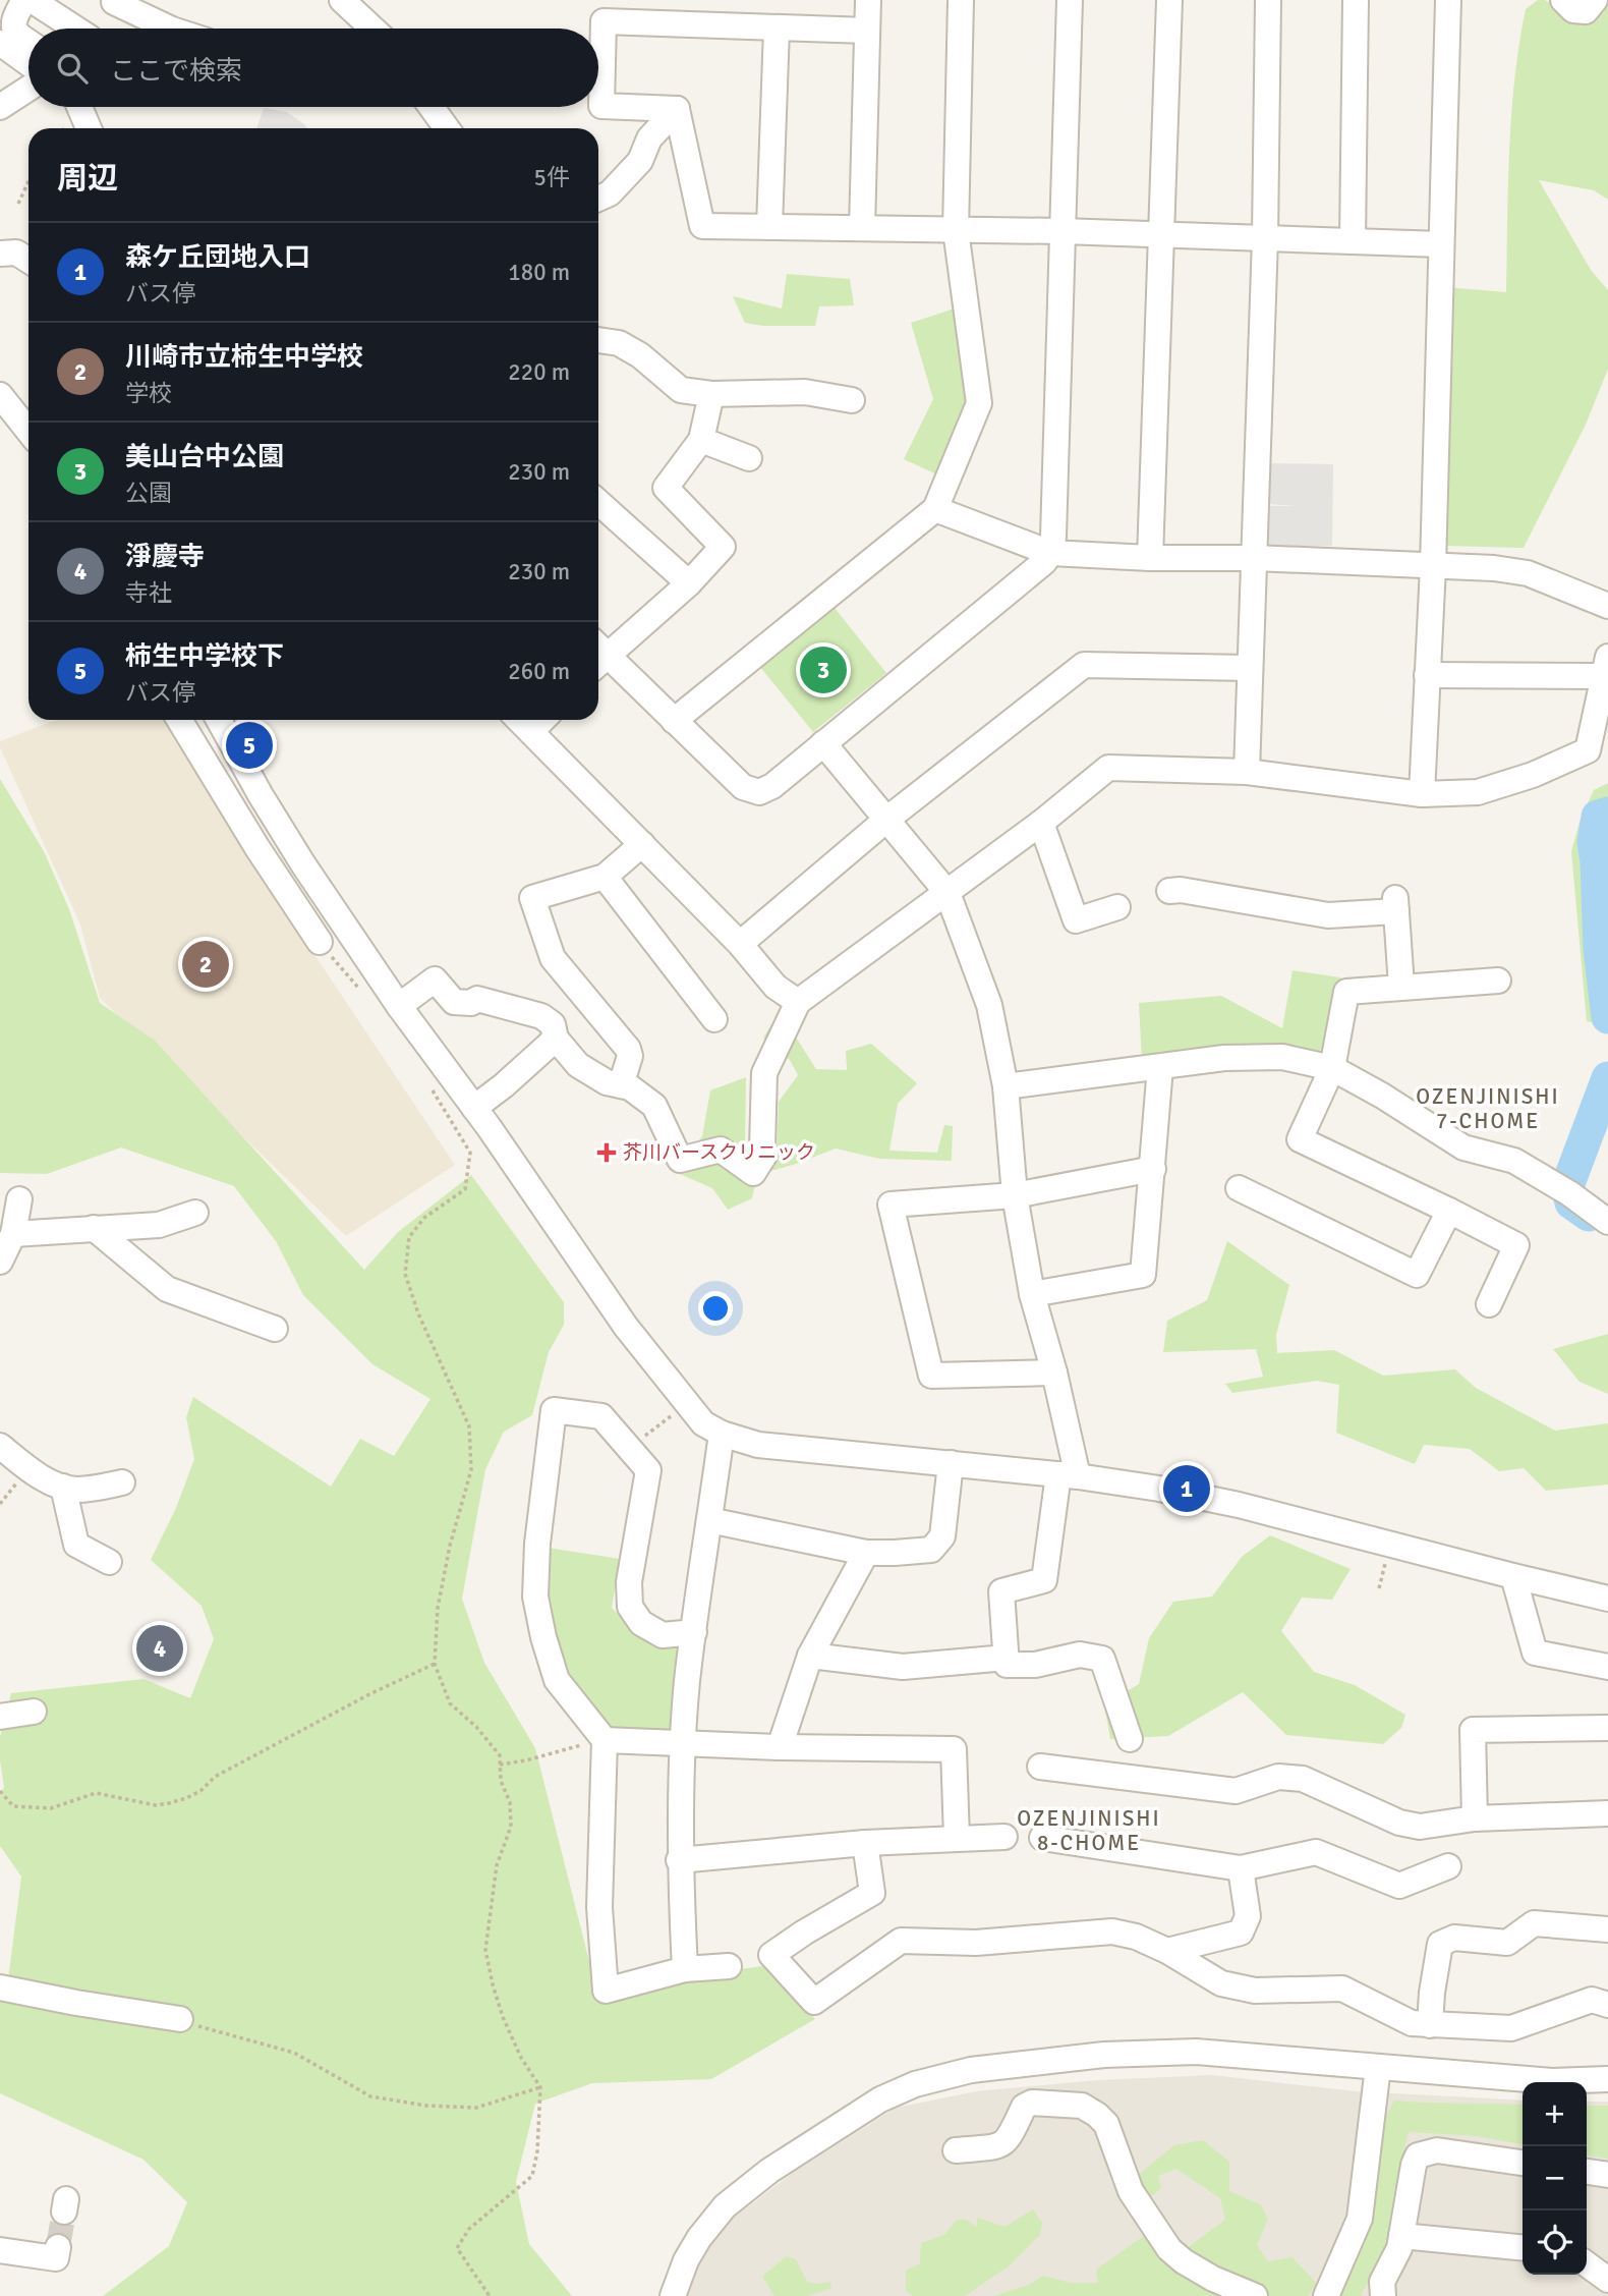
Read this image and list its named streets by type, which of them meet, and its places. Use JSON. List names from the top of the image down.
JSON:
{
  "districts": ["OZENJINISHI 7-CHOME", "OZENJINISHI 8-CHOME"],
  "places": {
    "health": ["芥川バースクリニック"]
  },
  "page": {
    "search": "ここで検索",
    "heading": ["周辺", "5件"],
    "list": [
      {
        "mark": "1",
        "name": "森ケ丘団地入口",
        "note": "バス停",
        "value": "180 m"
      },
      {
        "mark": "2",
        "name": "川崎市立柿生中学校",
        "note": "学校",
        "value": "220 m"
      },
      {
        "mark": "3",
        "name": "美山台中公園",
        "note": "公園",
        "value": "230 m"
      },
      {
        "mark": "4",
        "name": "淨慶寺",
        "note": "寺社",
        "value": "230 m"
      },
      {
        "mark": "5",
        "name": "柿生中学校下",
        "note": "バス停",
        "value": "260 m"
      }
    ],
    "pins": [
      "3",
      "5",
      "2",
      "1",
      "4"
    ],
    "map_buttons": ["+", "−"]
  }
}
